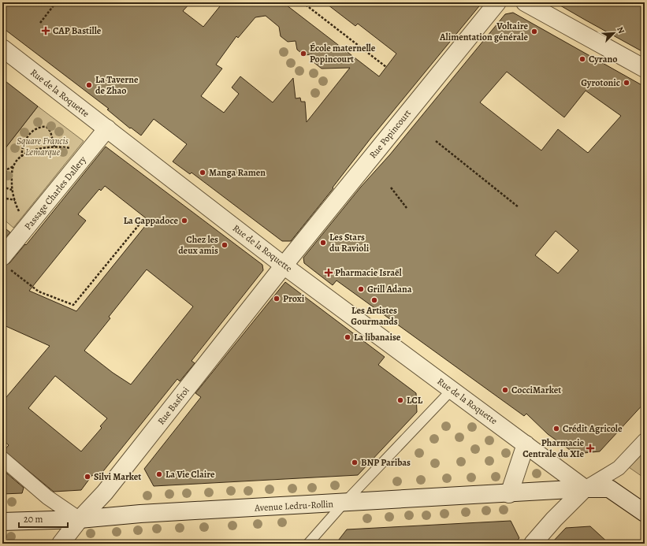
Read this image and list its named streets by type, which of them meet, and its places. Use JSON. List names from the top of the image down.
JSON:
{
  "streets": {
    "street": [
      "Rue de la Roquette",
      "Rue Popincourt",
      "Passage Charles Dallery",
      "Rue Basfroi",
      "Avenue Ledru-Rollin"
    ]
  },
  "crossings": [
    ["Rue de la Roquette", "Rue Popincourt"],
    ["Rue de la Roquette", "Passage Charles Dallery"],
    ["Rue de la Roquette", "Rue Basfroi"],
    ["Rue de la Roquette", "Avenue Ledru-Rollin"],
    ["Rue Popincourt", "Rue Basfroi"],
    ["Rue Basfroi", "Avenue Ledru-Rollin"]
  ],
  "parks": ["Square Francis Lemarque"],
  "places": {
    "health": ["CAP Bastille", "Pharmacie Israël", "Pharmacie Centrale du XIe"],
    "other": [
      "Voltaire Alimentation générale",
      "École maternelle Popincourt",
      "Cyrano",
      "Gyrotonic",
      "La Taverne de Zhao",
      "Manga Ramen",
      "La Cappadoce",
      "Les Stars du Ravioli",
      "Chez les deux amis",
      "Grill Adana",
      "Proxi",
      "Les Artistes Gourmands",
      "La libanaise",
      "CocciMarket",
      "LCL",
      "Crédit Agricole",
      "BNP Paribas",
      "La Vie Claire",
      "Silvi Market"
    ]
  },
  "scale_bar": "20 m",
  "north": "top right"
}
